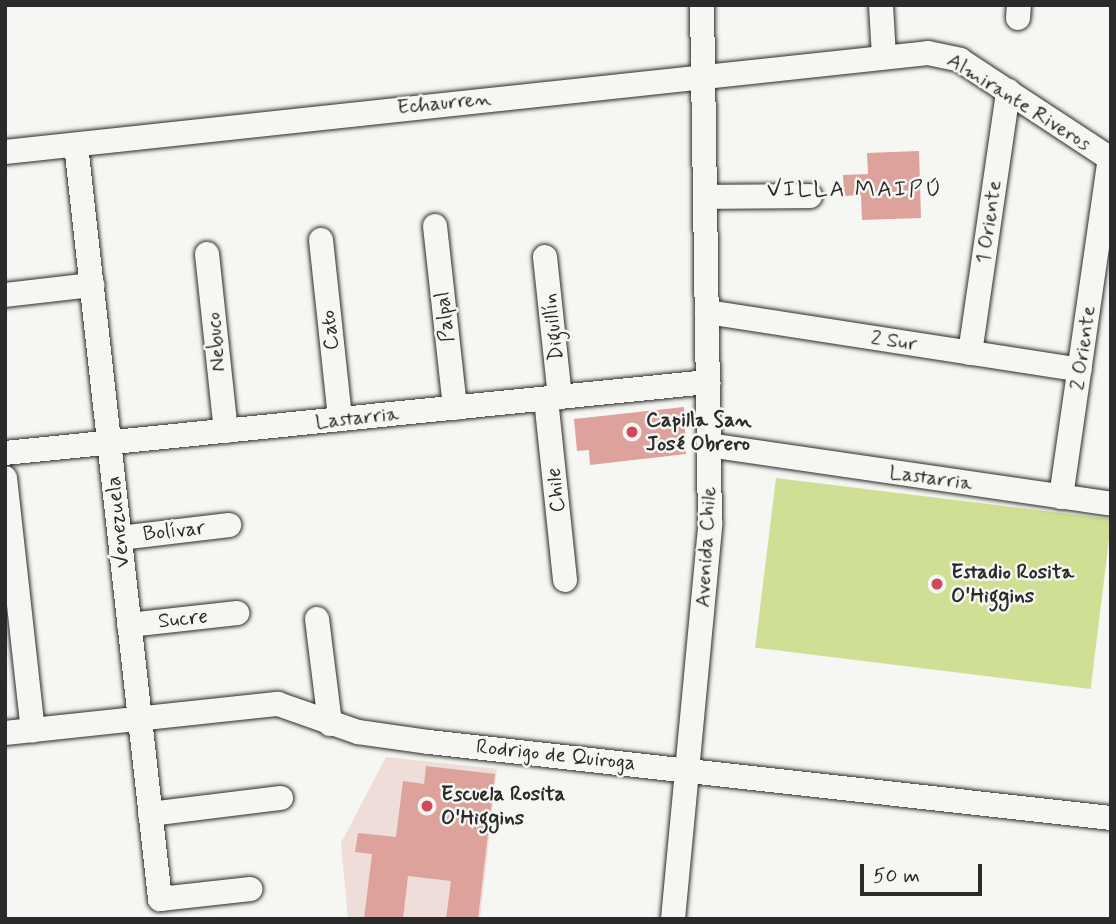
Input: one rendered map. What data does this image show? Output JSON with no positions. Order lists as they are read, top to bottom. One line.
{"streets":{"street":["Almirante Riveros","Echaurren","1 Oriente","Palpal","Diguillín","Cato","2 Sur","Nebuco","2 Oriente","Lastarria","Chile","Venezuela","Bolívar","Avenida Chile","Sucre","Rodrigo de Quiroga"]},"crossings":[["Almirante Riveros","Echaurren"],["Almirante Riveros","1 Oriente"],["Almirante Riveros","2 Oriente"],["Echaurren","Venezuela"],["Echaurren","Avenida Chile"],["1 Oriente","2 Sur"],["Palpal","Lastarria"],["Diguillín","Lastarria"],["Diguillín","Chile"],["Cato","Lastarria"],["2 Sur","2 Oriente"],["2 Sur","Avenida Chile"],["Nebuco","Lastarria"],["2 Oriente","Lastarria"],["Lastarria","Chile"],["Lastarria","Venezuela"],["Lastarria","Avenida Chile"],["Venezuela","Bolívar"],["Venezuela","Sucre"],["Venezuela","Rodrigo de Quiroga"],["Avenida Chile","Rodrigo de Quiroga"]],"districts":["VILLA MAIPÚ"],"places":["Capilla San José Obrero","Estadio Rosita O'Higgins","Escuela Rosita O'Higgins"],"scale_bar":"50 m"}
